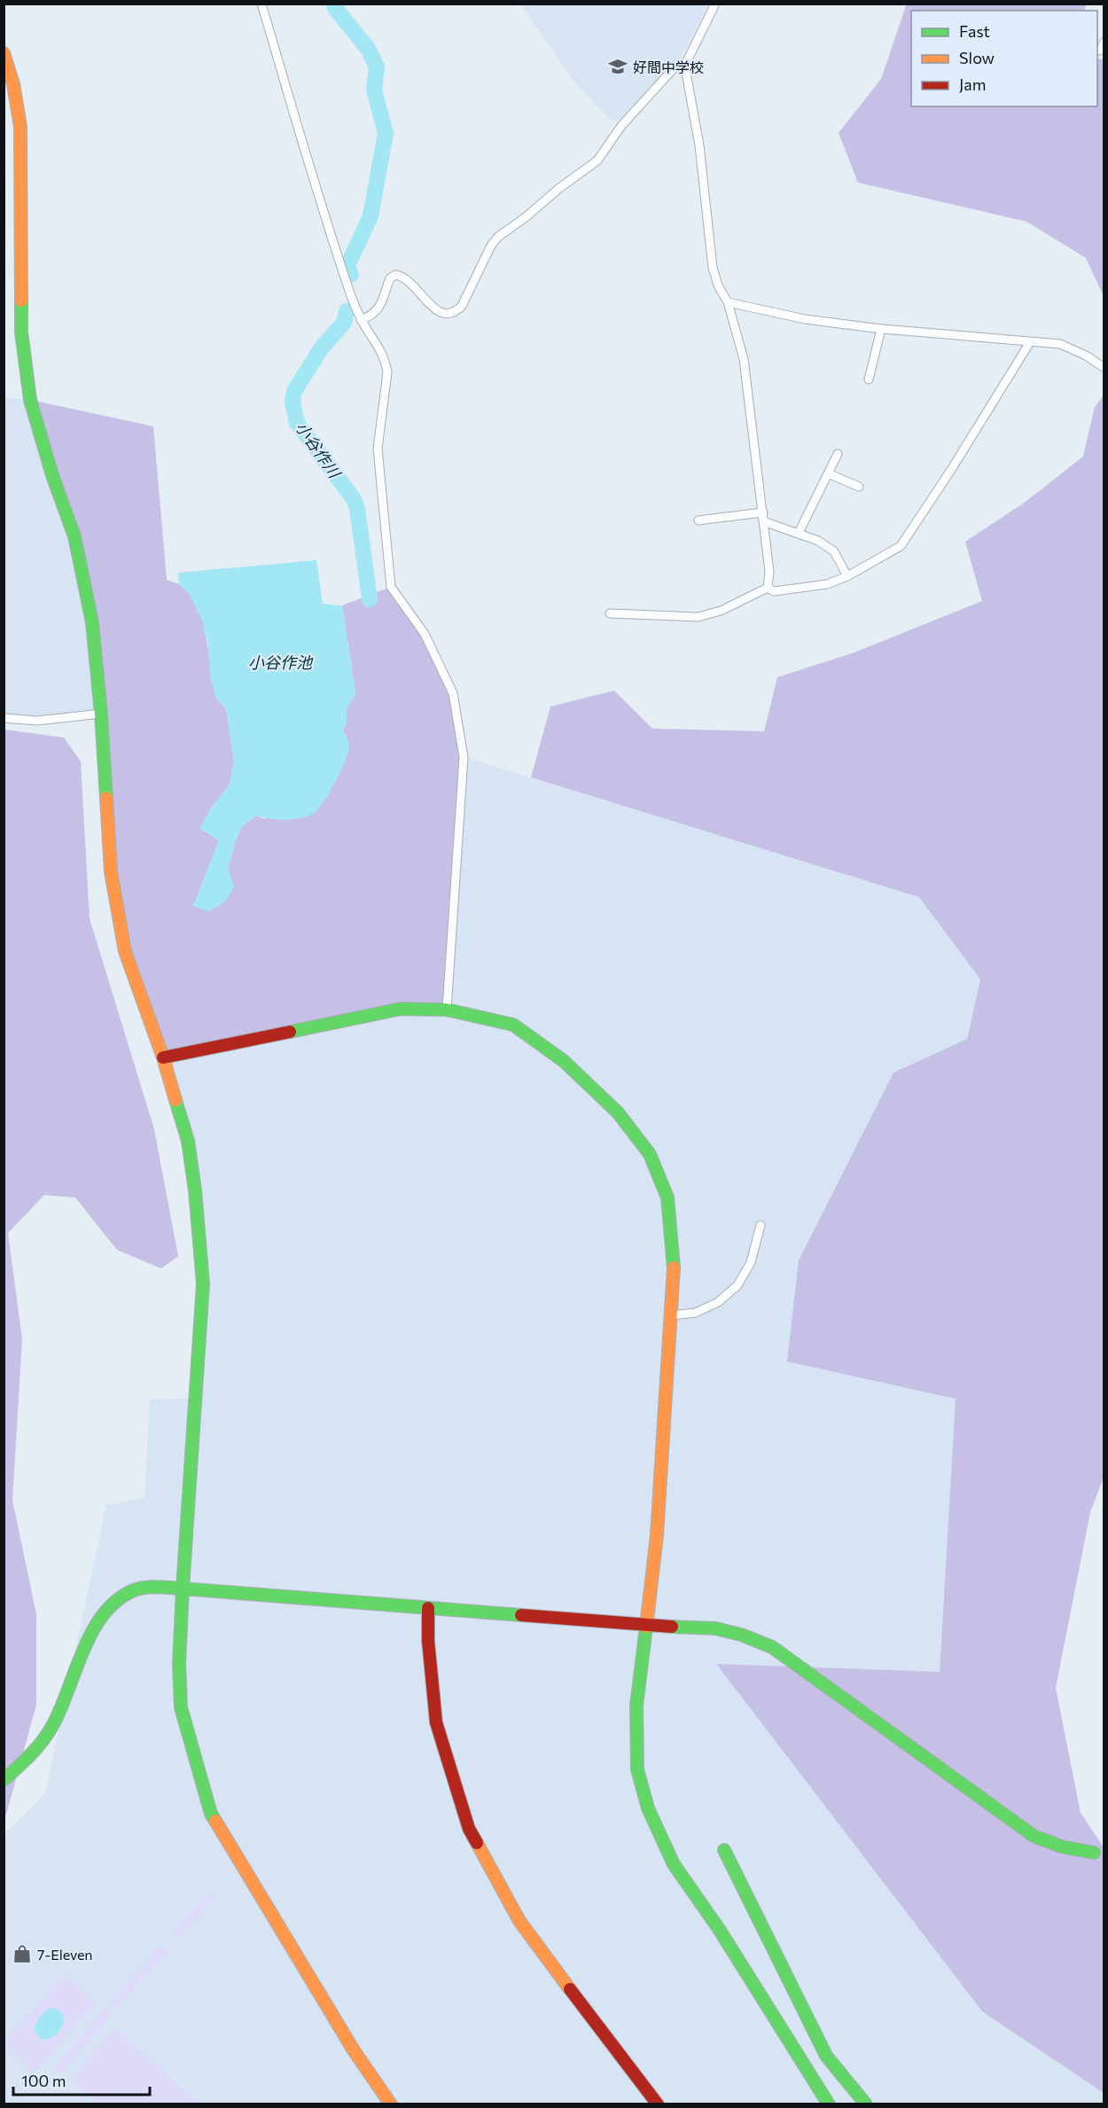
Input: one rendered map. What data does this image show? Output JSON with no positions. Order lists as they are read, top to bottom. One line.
{"water":["小谷作川","小谷作池"],"places":{"school or university":["好間中学校"],"shop":["7-Eleven"]},"legend":["Fast","Slow","Jam"],"scale_bar":"100 m"}
